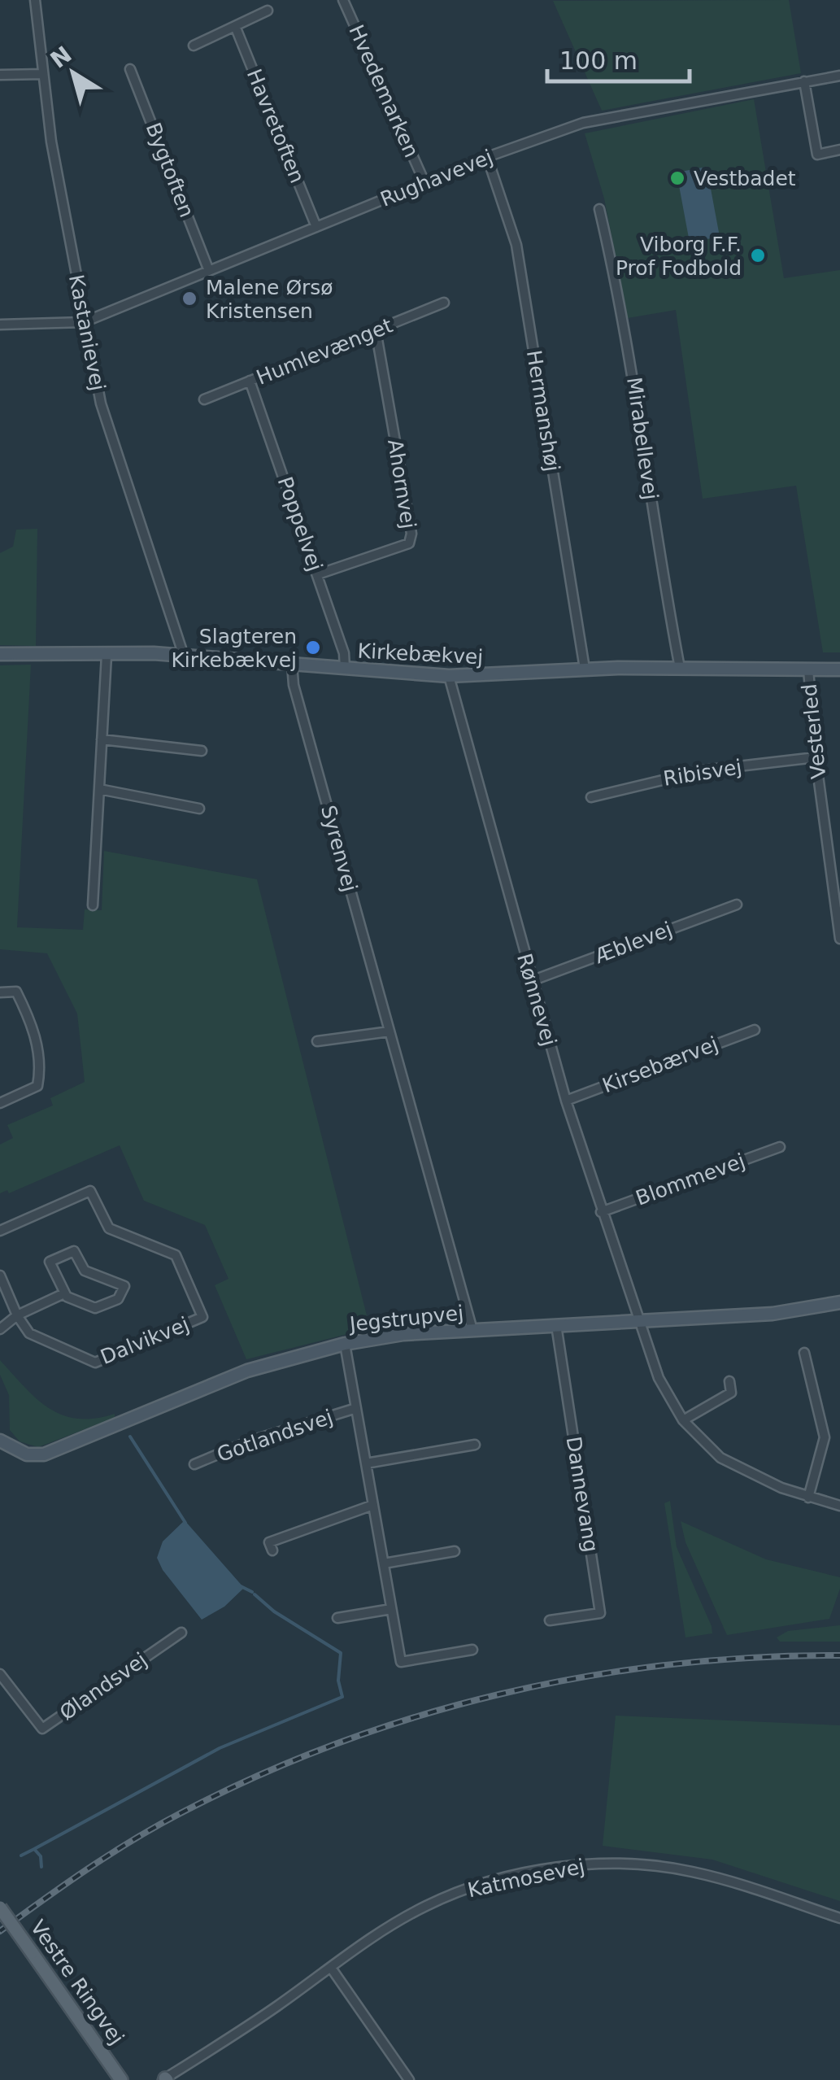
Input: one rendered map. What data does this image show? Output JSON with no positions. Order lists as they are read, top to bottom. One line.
{"streets":{"main road":["Vestre Ringvej"],"street":["Hvedemarken","Havretoften","Bygtoften","Rughavevej","Kastanievej","Humlevænget","Hermanshøj","Mirabellevej","Ahornvej","Poppelvej","Kirkebækvej","Vesterled","Ribisvej","Syrenvej","Æblevej","Rønnevej","Kirsebærvej","Blommevej","Jegstrupvej","Dalvikvej","Gotlandsvej","Dannevang","Ølandsvej","Katmosevej"]},"crossings":[["Hvedemarken","Rughavevej"],["Havretoften","Rughavevej"],["Bygtoften","Rughavevej"],["Rughavevej","Kastanievej"],["Rughavevej","Hermanshøj"],["Kastanievej","Kirkebækvej"],["Humlevænget","Ahornvej"],["Humlevænget","Poppelvej"],["Hermanshøj","Kirkebækvej"],["Mirabellevej","Kirkebækvej"],["Ahornvej","Poppelvej"],["Poppelvej","Kirkebækvej"],["Kirkebækvej","Vesterled"],["Kirkebækvej","Syrenvej"],["Kirkebækvej","Rønnevej"],["Vesterled","Ribisvej"],["Syrenvej","Jegstrupvej"],["Æblevej","Rønnevej"],["Rønnevej","Kirsebærvej"],["Rønnevej","Blommevej"],["Rønnevej","Jegstrupvej"],["Jegstrupvej","Gotlandsvej"],["Jegstrupvej","Dannevang"]],"places":["Vestbadet","Viborg F.F. Prof Fodbold","Malene Ørsø Kristensen","Slagteren Kirkebækvej"],"scale_bar":"100 m","north":"top left"}
